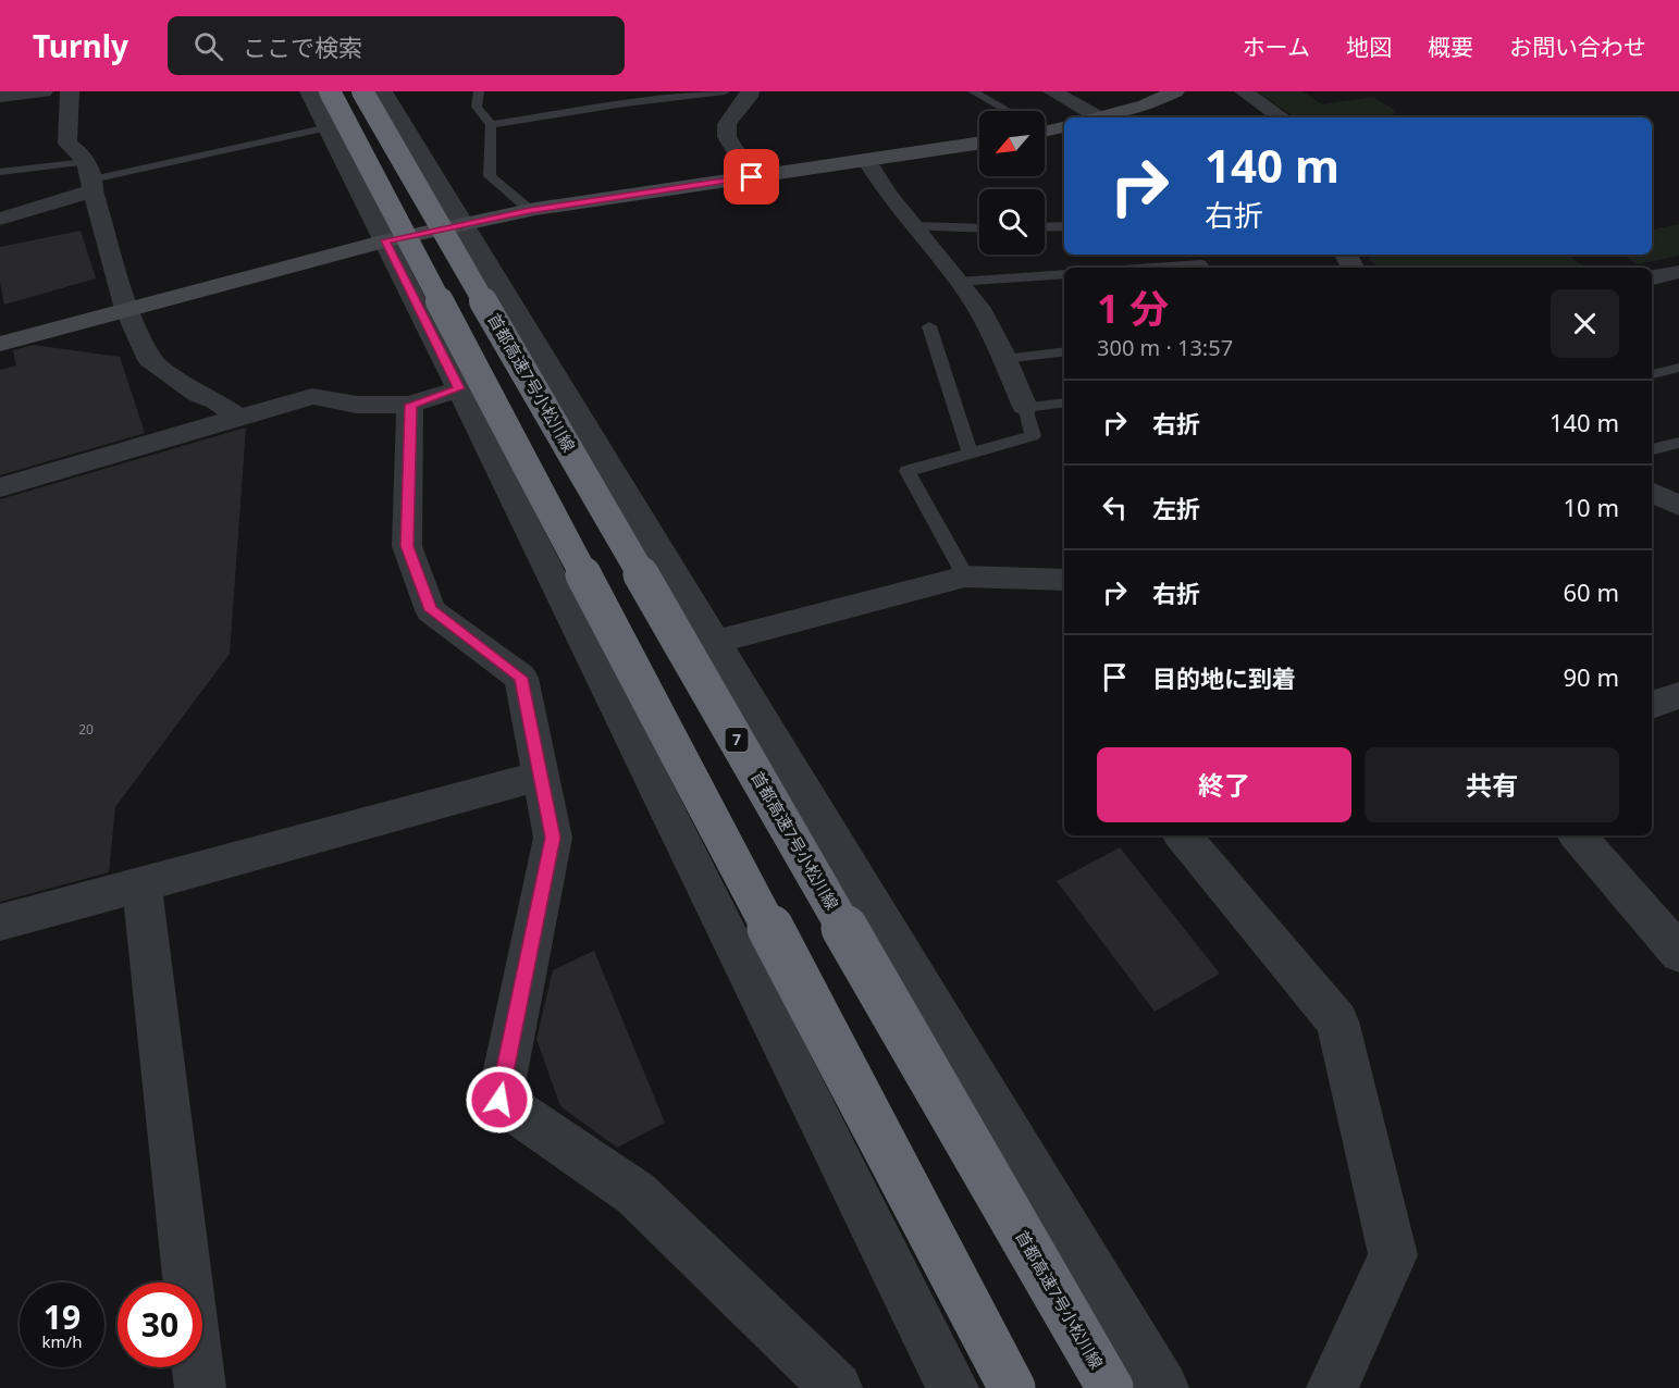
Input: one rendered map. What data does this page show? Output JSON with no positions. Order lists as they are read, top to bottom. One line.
{"streets":{"highway":["首都高速7号小松川線","7"]},"house_numbers":["20"],"north":"bottom left","page":{"header":"Turnly","search":"ここで検索","nav":["ホーム","地図","概要","お問い合わせ"],"turn":["140 m","右折"],"heading":["1 分","300 m · 13:57"],"list":[{"name":"右折","value":"140 m"},{"name":"左折","value":"10 m"},{"name":"右折","value":"60 m"},{"name":"目的地に到着","value":"90 m"}],"buttons":["終了","共有"],"speed":"19 km/h","limit":"30"}}
